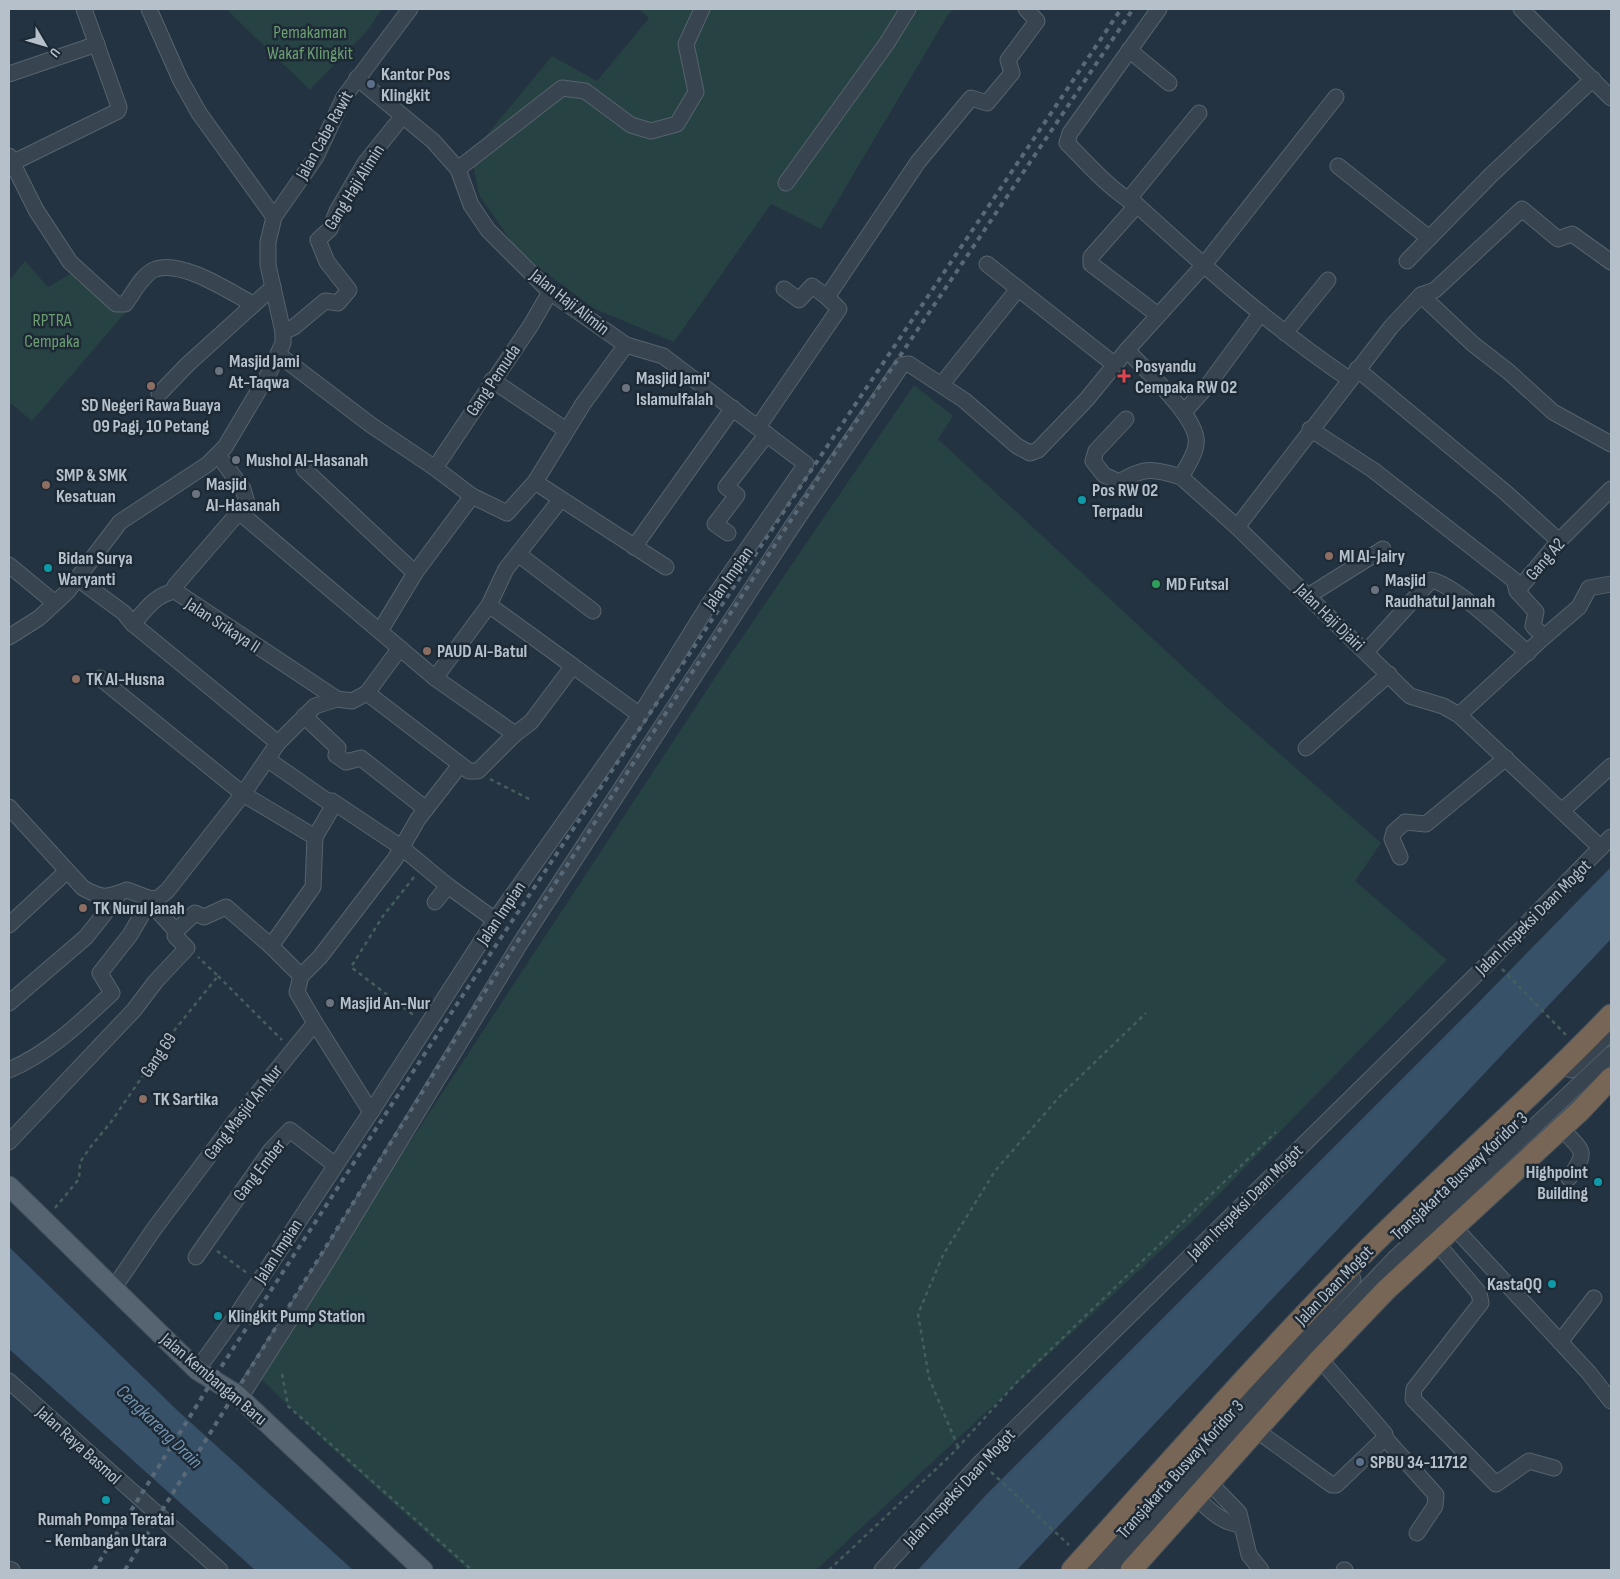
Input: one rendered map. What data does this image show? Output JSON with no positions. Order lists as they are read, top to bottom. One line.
{"streets":{"highway":["Jalan Daan Mogot"],"main road":["Jalan Kembangan Baru"],"street":["Jalan Cabe Rawit","Gang Haji Alimin","Jalan Haji Alimin","Gang Pemuda","Gang A2","Jalan Impian","Jalan Haji Djairi","Jalan Srikaya II","Jalan Inspeksi Daan Mogot","Gang Masjid An Nur","Gang Ember","Transjakarta Busway Koridor 3","Jalan Raya Basmol"],"path":["Gang 69"]},"crossings":[["Jalan Cabe Rawit","Gang Haji Alimin"],["Jalan Cabe Rawit","Jalan Haji Alimin"],["Gang Haji Alimin","Jalan Haji Alimin"],["Jalan Haji Alimin","Gang Pemuda"],["Jalan Haji Alimin","Jalan Impian"],["Jalan Impian","Gang Ember"],["Jalan Impian","Jalan Kembangan Baru"],["Jalan Haji Djairi","Jalan Inspeksi Daan Mogot"],["Gang 69","Jalan Kembangan Baru"],["Gang Masjid An Nur","Jalan Kembangan Baru"]],"water":["Cengkareng Drain"],"parks":["Pemakaman Wakaf Klingkit","RPTRA Cempaka"],"places":{"other":["Kantor Pos Klingkit","Masjid Jami At-Taqwa","SD Negeri Rawa Buaya 09 Pagi, 10 Petang","Masjid Jami' Islamulfalah","Mushol Al-Hasanah","SMP & SMK Kesatuan","Masjid Al-Hasanah","Pos RW 02 Terpadu","MI Al-Jairy","Bidan Surya Waryanti","MD Futsal","Masjid Raudhatul Jannah","PAUD Al-Batul","TK Al-Husna","TK Nurul Janah","Masjid An-Nur","TK Sartika","Highpoint Building","KastaQQ","Klingkit Pump Station","SPBU 34-11712","Rumah Pompa Teratai - Kembangan Utara"],"health":["Posyandu Cempaka RW 02"]},"north":"bottom right"}
